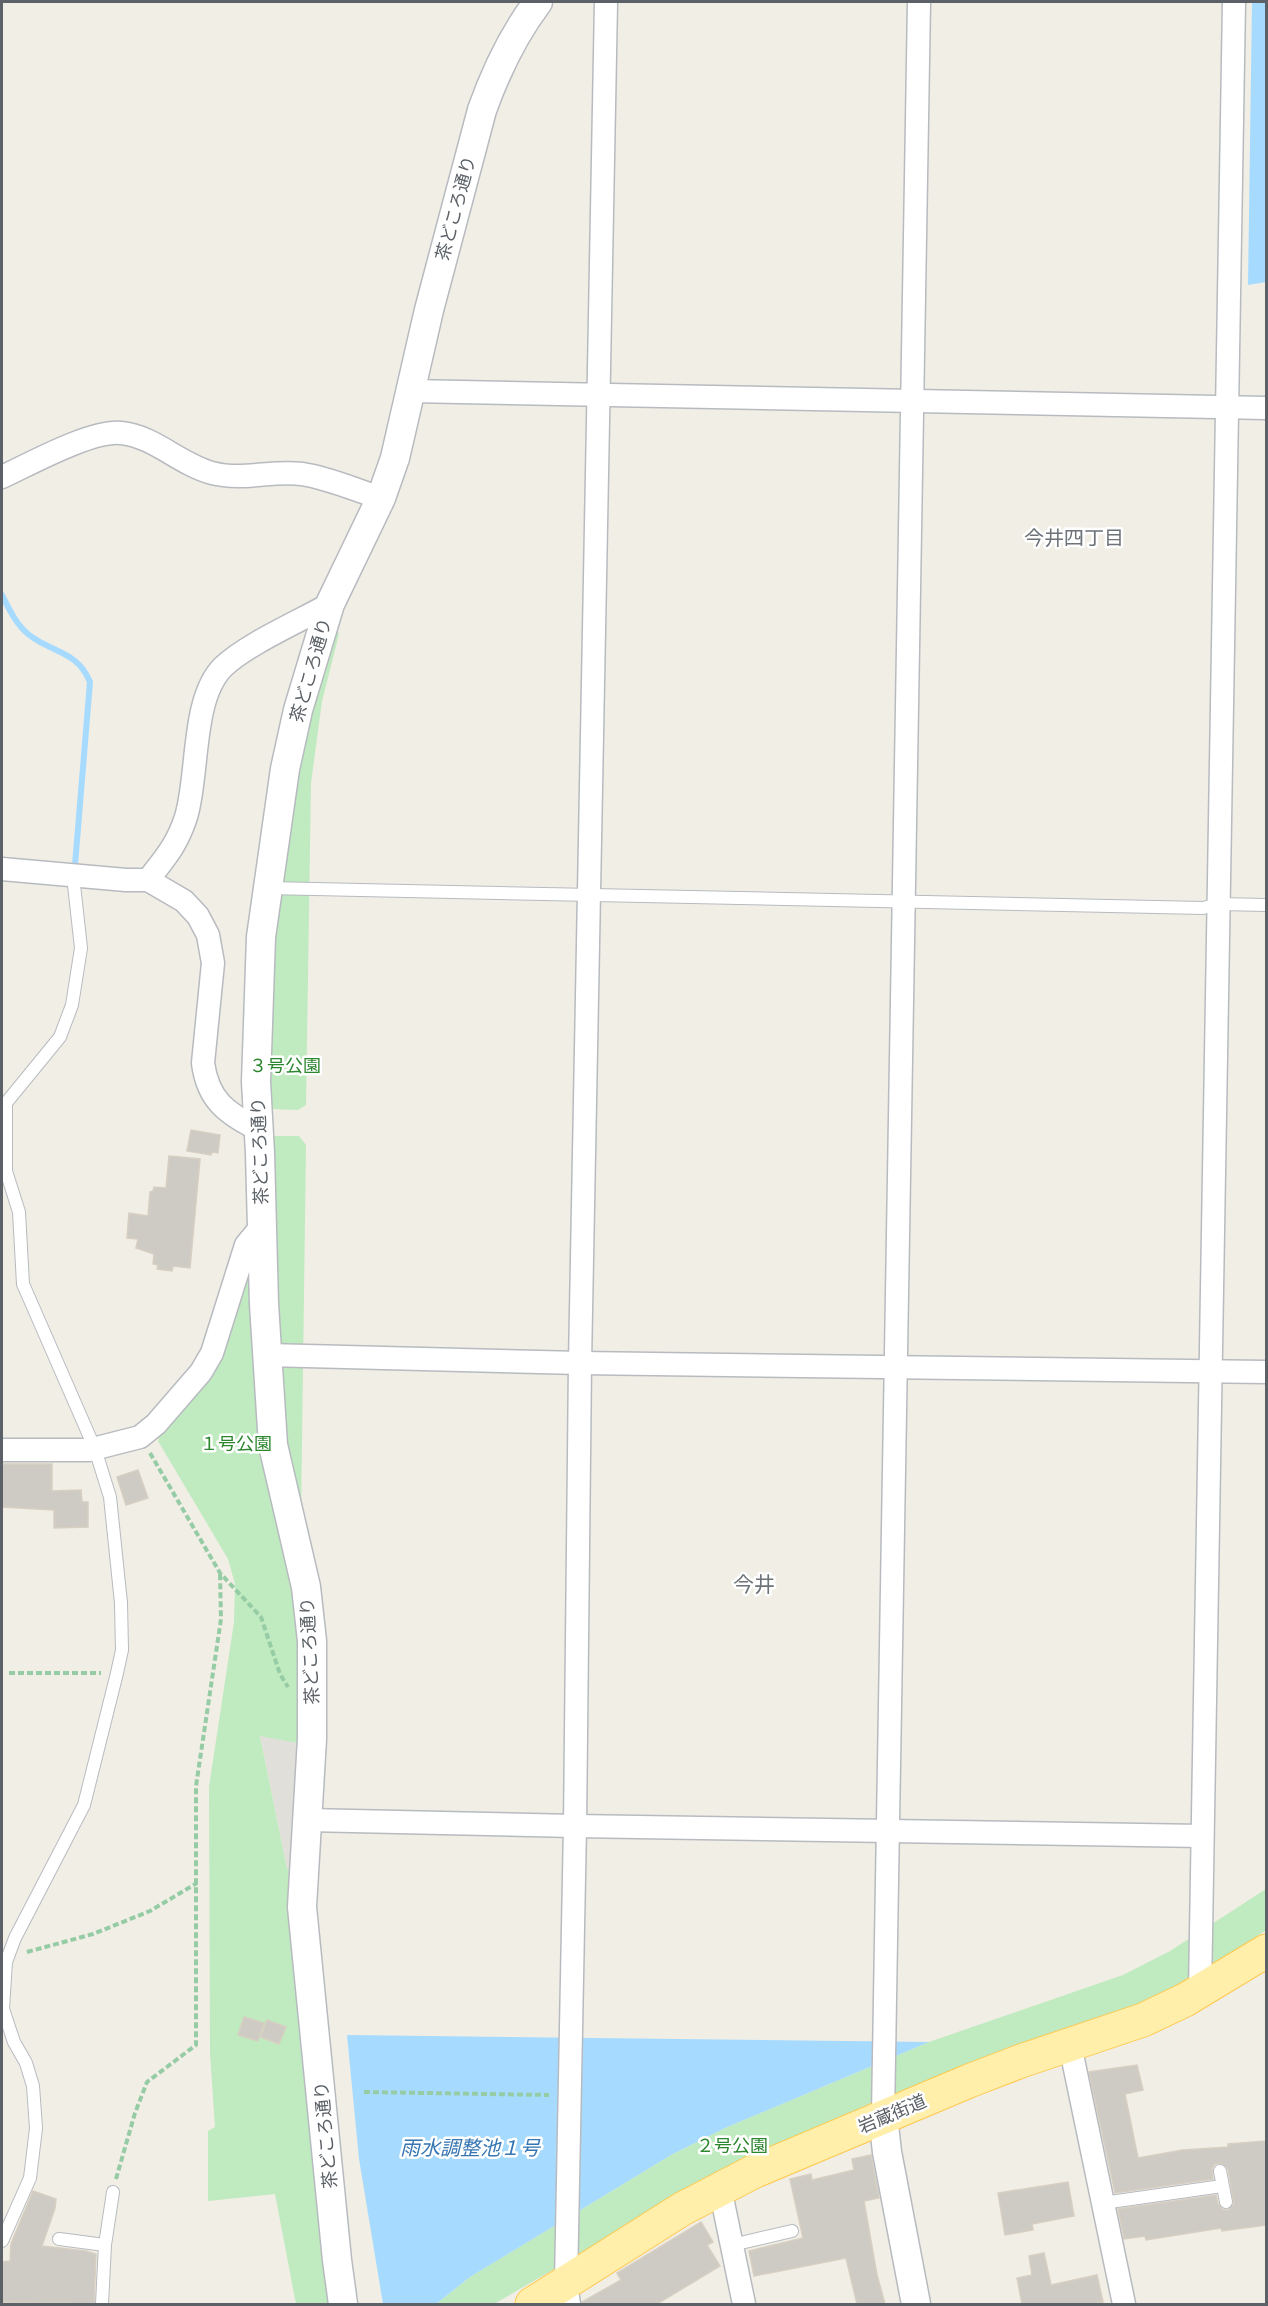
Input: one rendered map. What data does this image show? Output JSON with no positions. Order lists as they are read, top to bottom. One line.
{"streets":{"main road":["岩蔵街道"],"street":["茶どころ通り"]},"districts":["今井四丁目","今井"],"water":["雨水調整池１号"],"parks":["３号公園","１号公園","２号公園"]}
